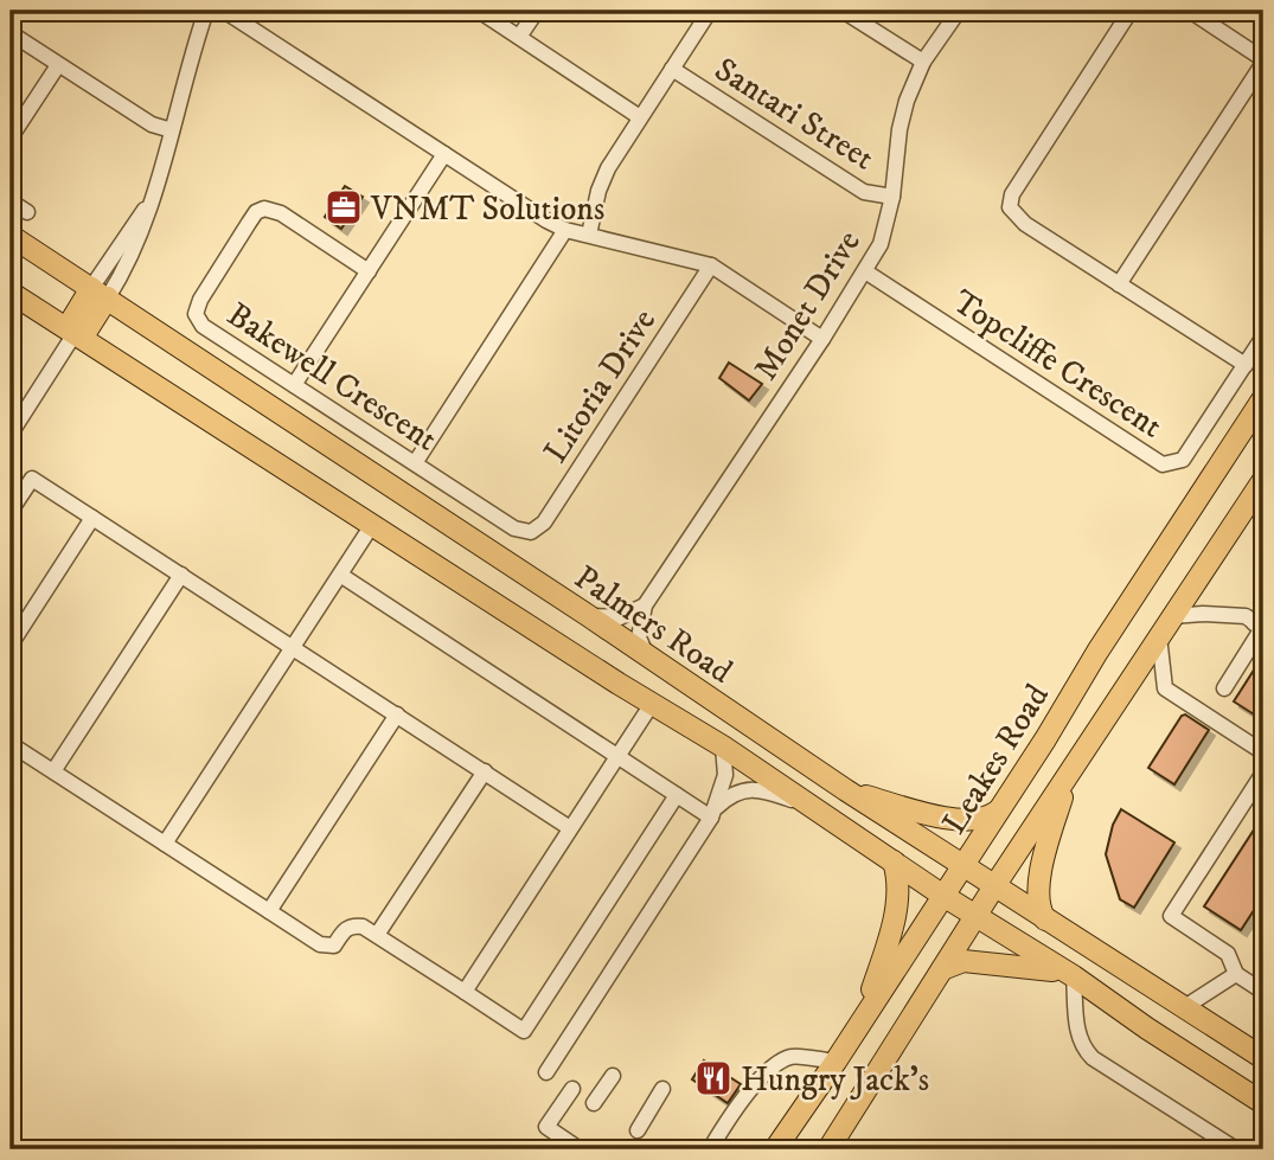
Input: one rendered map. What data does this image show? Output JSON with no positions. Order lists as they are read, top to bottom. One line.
{"streets":{"highway":["Palmers Road","Leakes Road"],"street":["Santari Street","Monet Drive","Topcliffe Crescent","Bakewell Crescent","Litoria Drive"]},"crossings":[["Santari Street","Monet Drive"],["Monet Drive","Topcliffe Crescent"],["Monet Drive","Palmers Road"],["Bakewell Crescent","Litoria Drive"],["Palmers Road","Leakes Road"]],"places":{"office":["VNMT Solutions"],"restaurant":["Hungry Jack's"]}}
